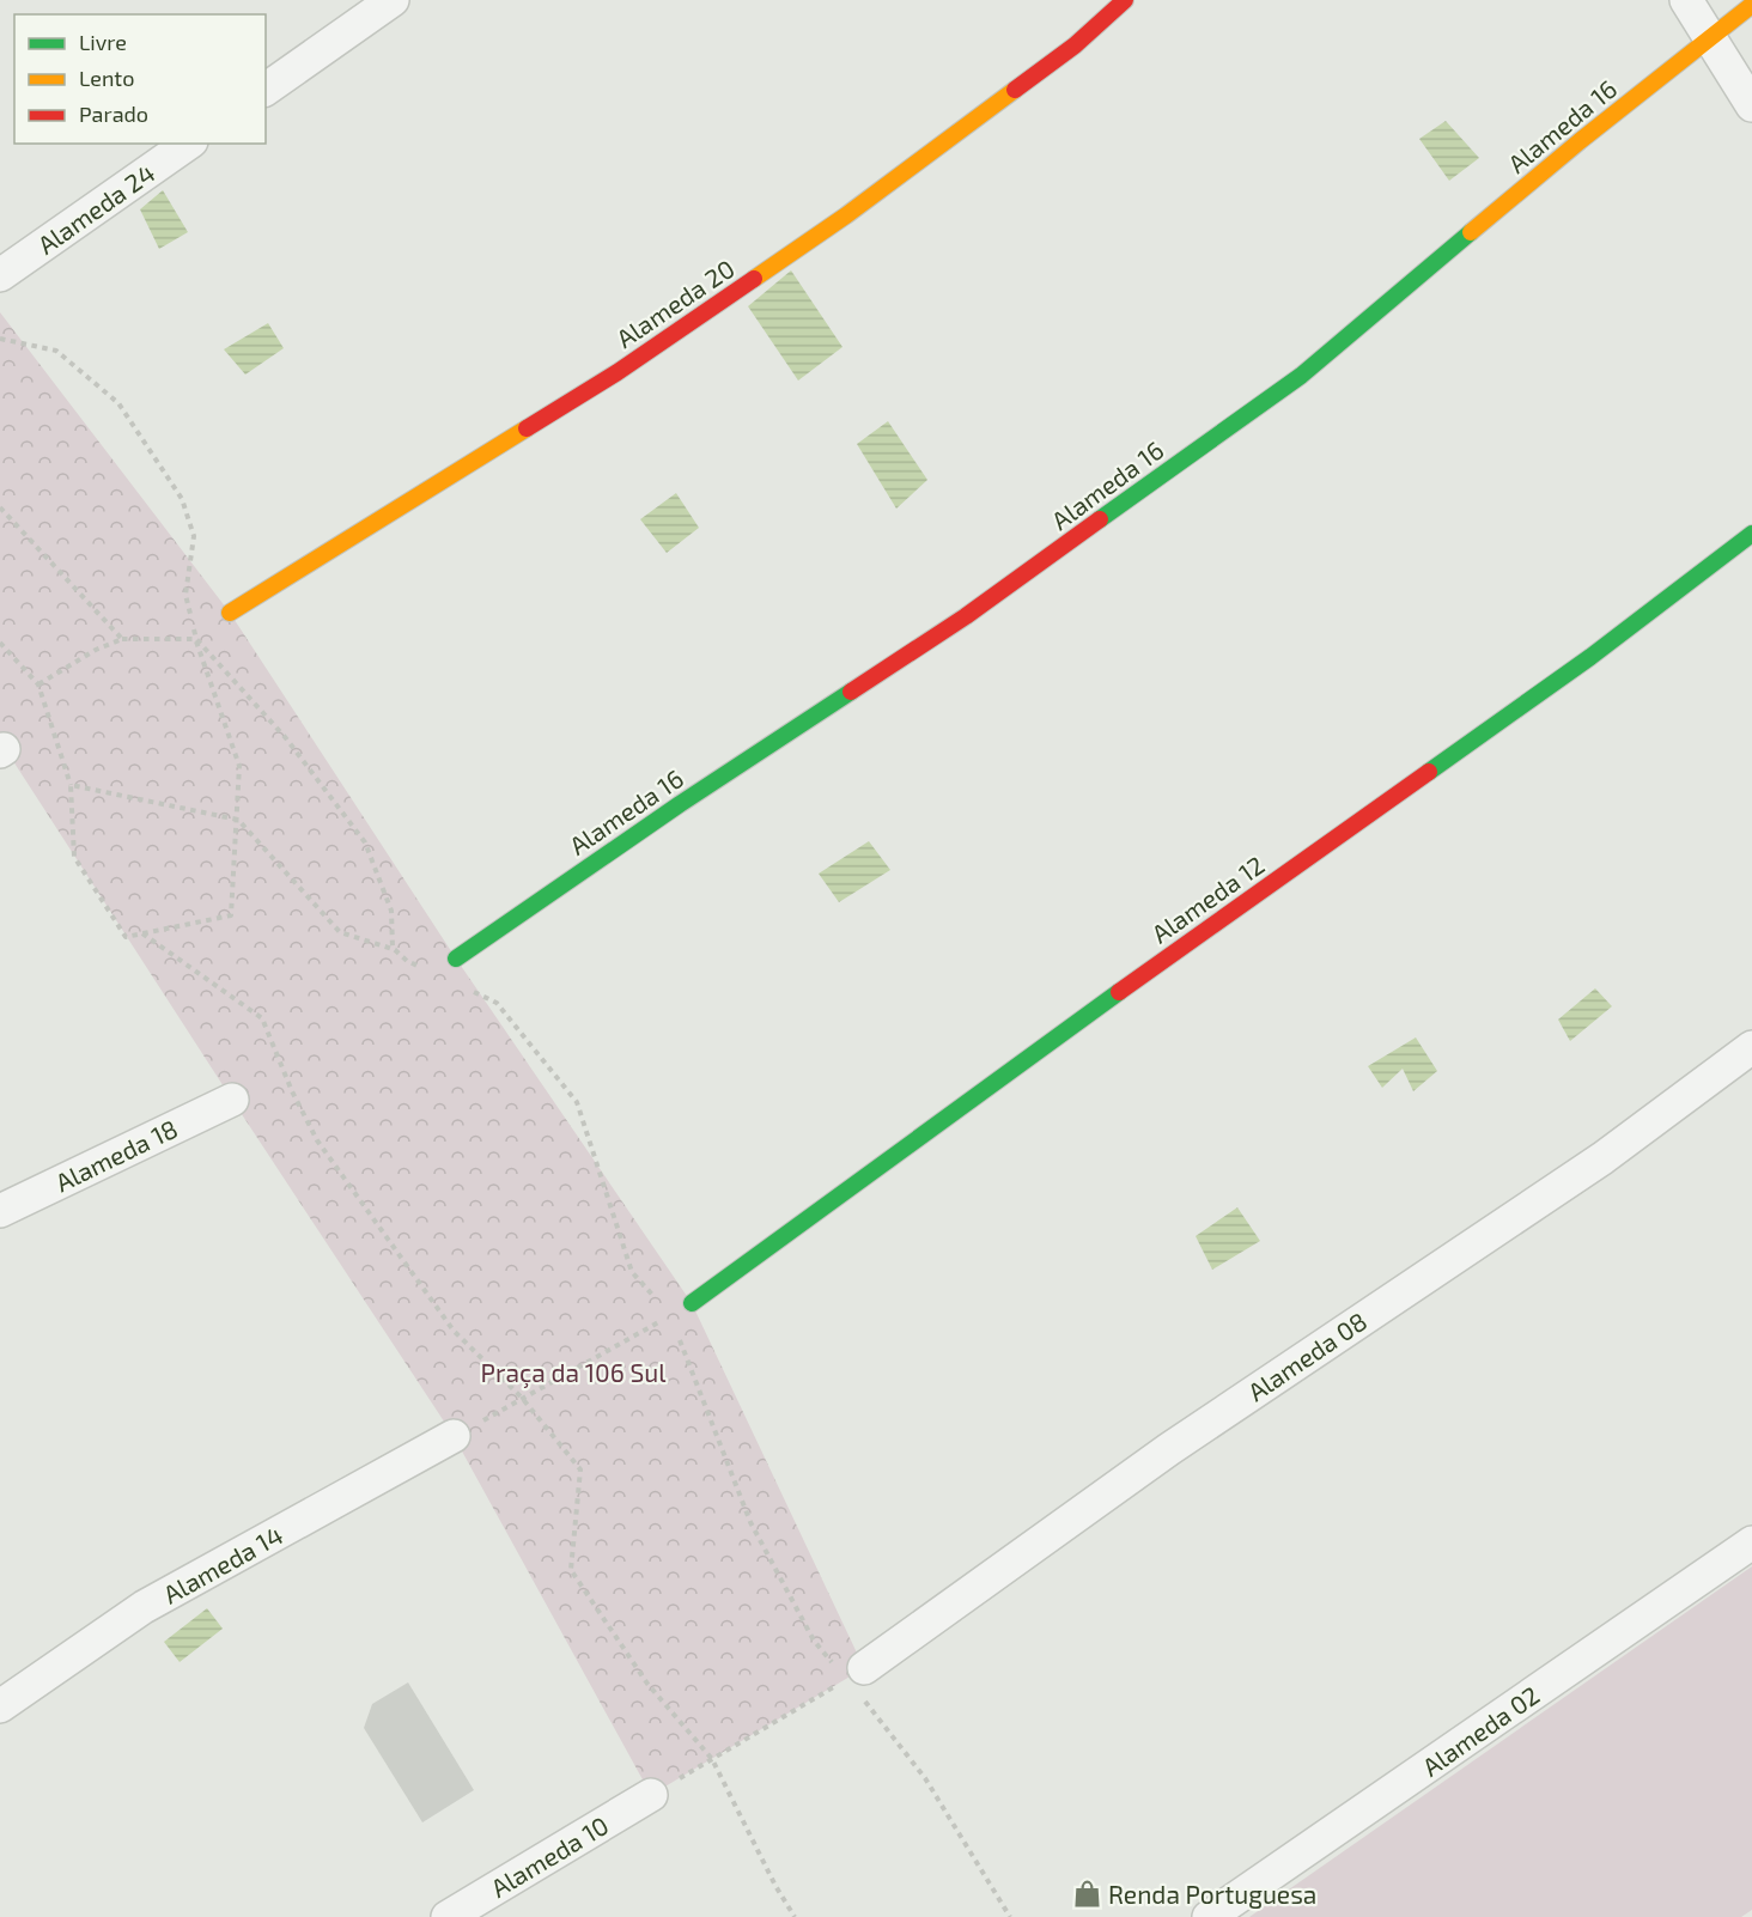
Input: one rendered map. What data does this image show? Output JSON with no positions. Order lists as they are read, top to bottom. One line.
{"streets":{"street":["Alameda 16","Alameda 24","Alameda 20","Alameda 12","Alameda 18","Alameda 08","Alameda 14","Alameda 02","Alameda 10"]},"parks":["Praça da 106 Sul"],"places":{"shop":["Renda Portuguesa"]},"legend":["Livre","Lento","Parado"]}
